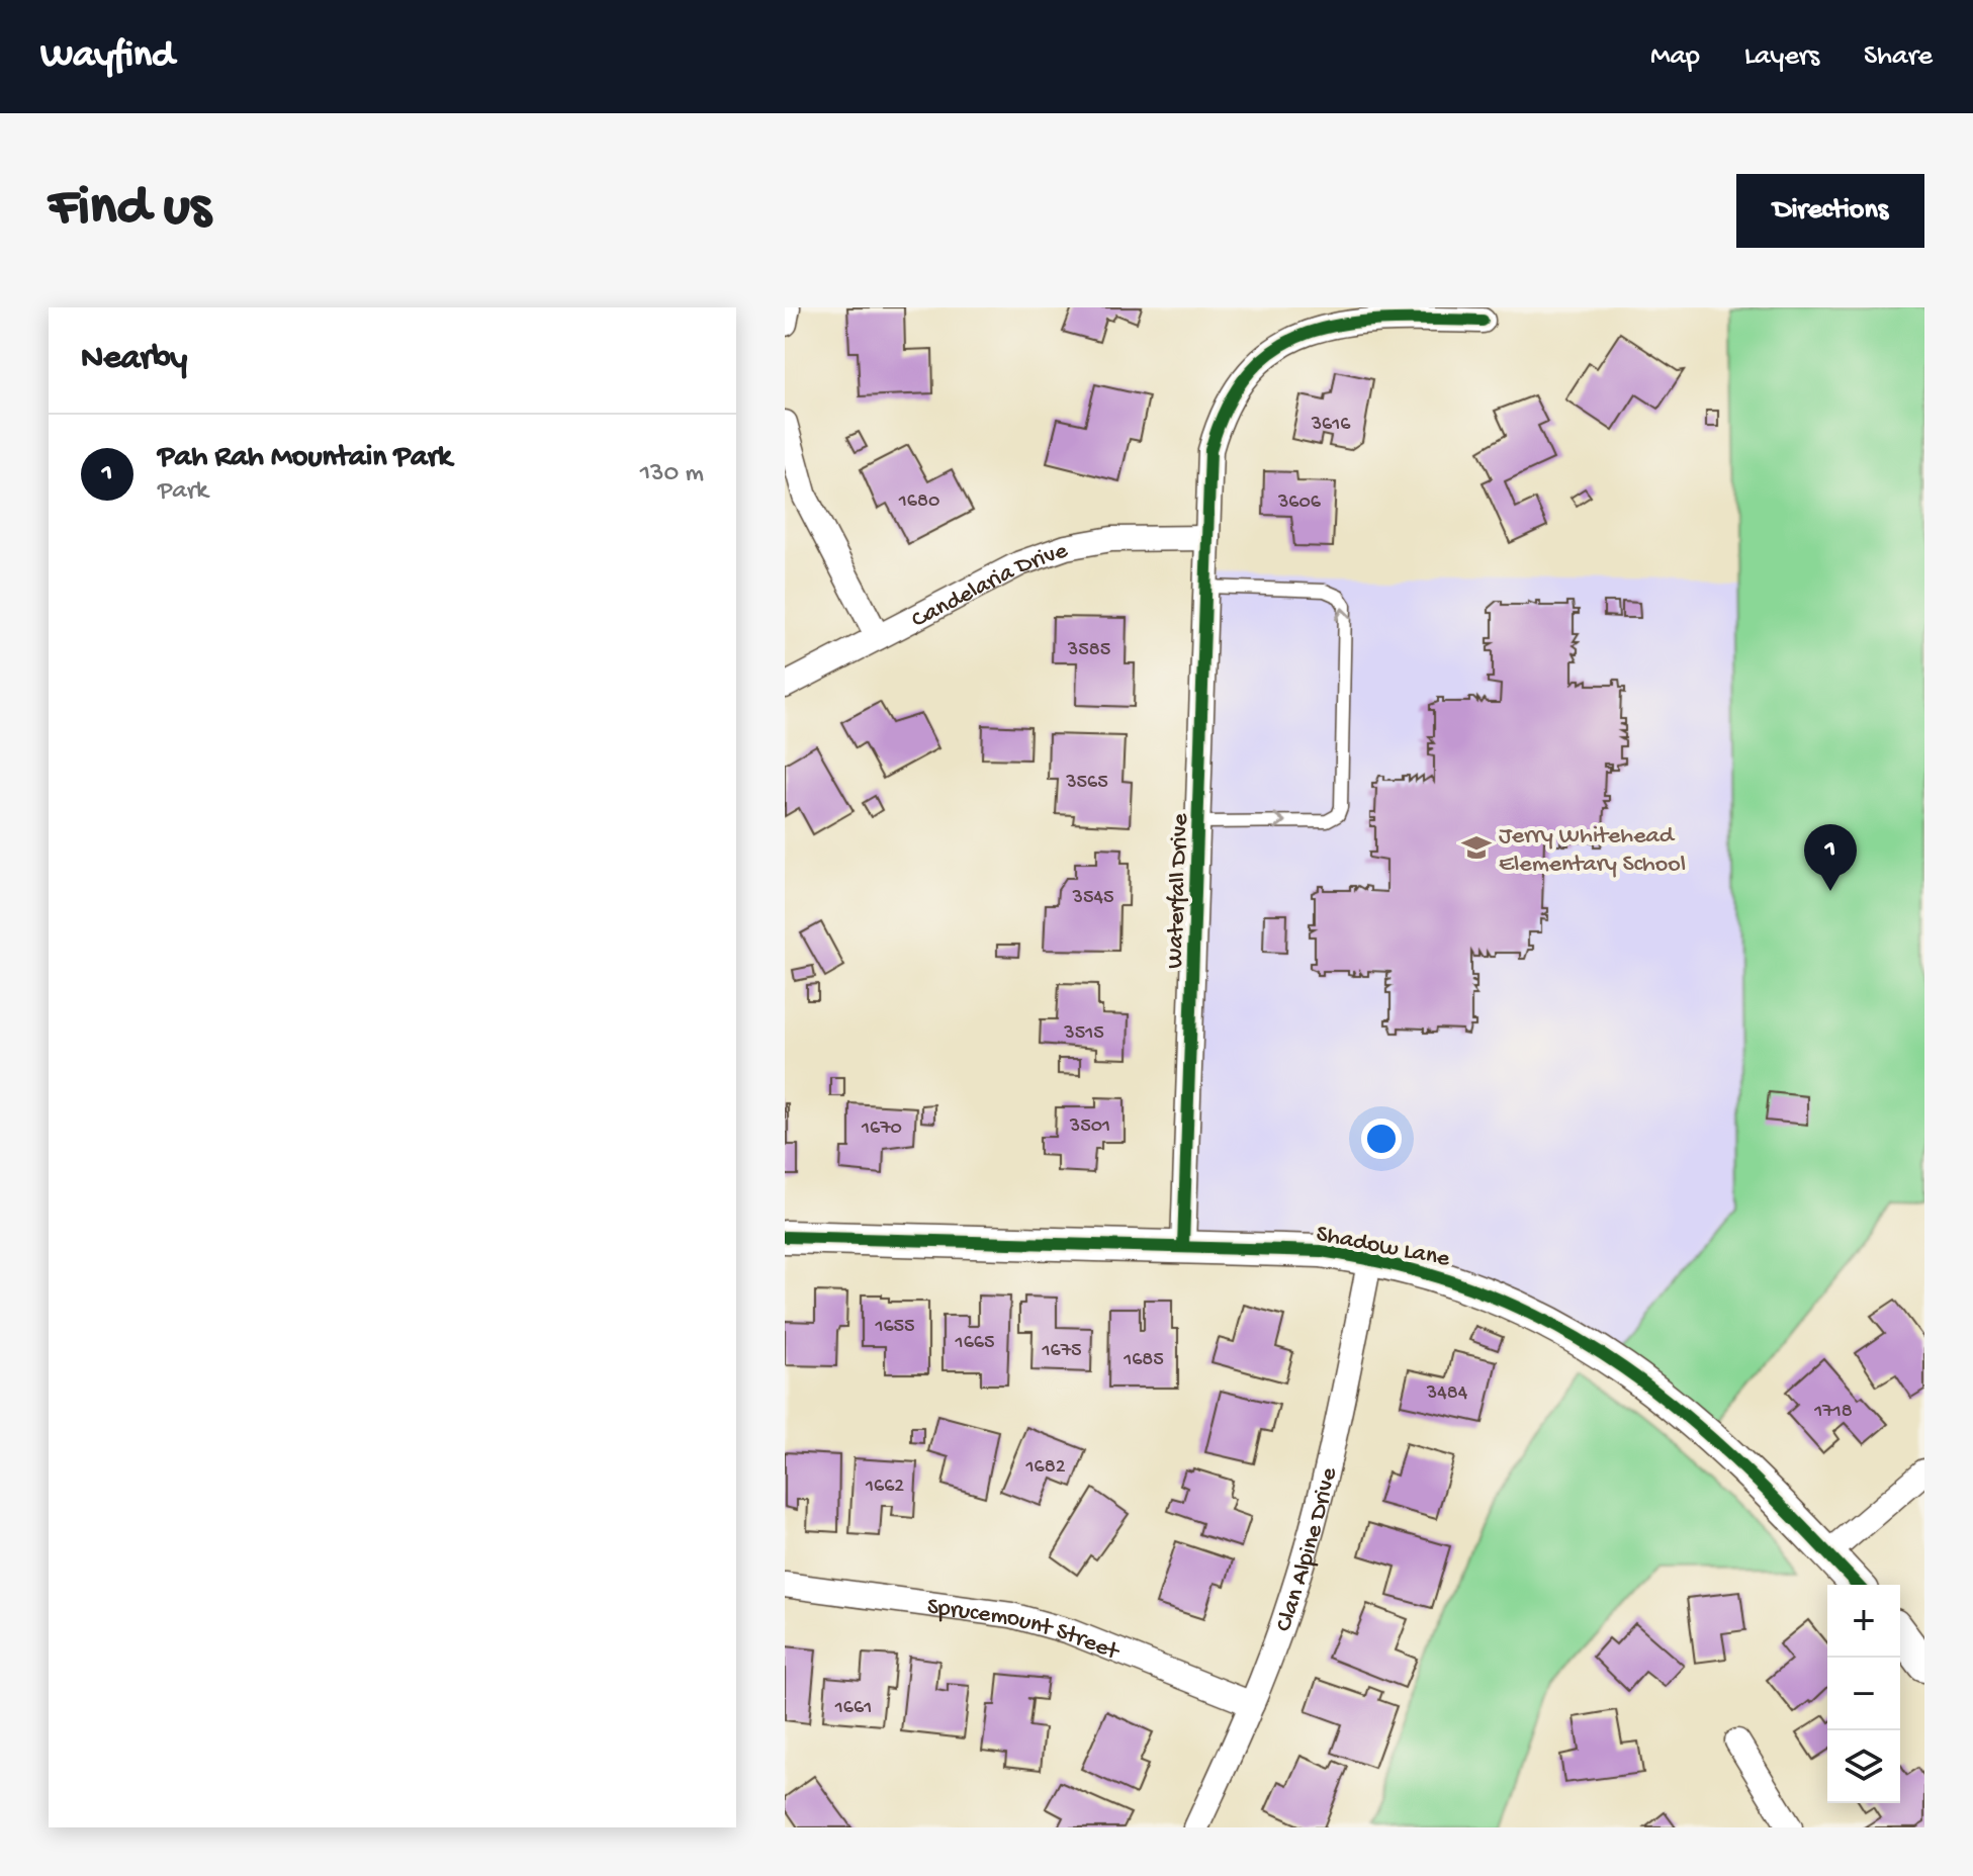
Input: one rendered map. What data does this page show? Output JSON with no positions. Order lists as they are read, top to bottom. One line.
{"streets":{"street":["Candelaria Drive","Waterfall Drive","Shadow Lane","Clan Alpine Drive","Sprucemount Street"]},"crossings":[["Candelaria Drive","Waterfall Drive"],["Waterfall Drive","Shadow Lane"],["Shadow Lane","Clan Alpine Drive"],["Clan Alpine Drive","Sprucemount Street"]],"places":{"school or university":["Jerry Whitehead Elementary School"]},"house_numbers":["3616","1680","3606","3585","3565","3545","3515","3501","1670","1655","1665","1675","1685","3484","1718","1682","1662","1661"],"page":{"header":"Wayfind","nav":["Map","Layers","Share"],"buttons":"Directions","title":"Find us","heading":"Nearby","list":[{"mark":"1","name":"Pah Rah Mountain Park","note":"Park","value":"130 m"}],"pins":"1","map_buttons":["+","−"]}}
